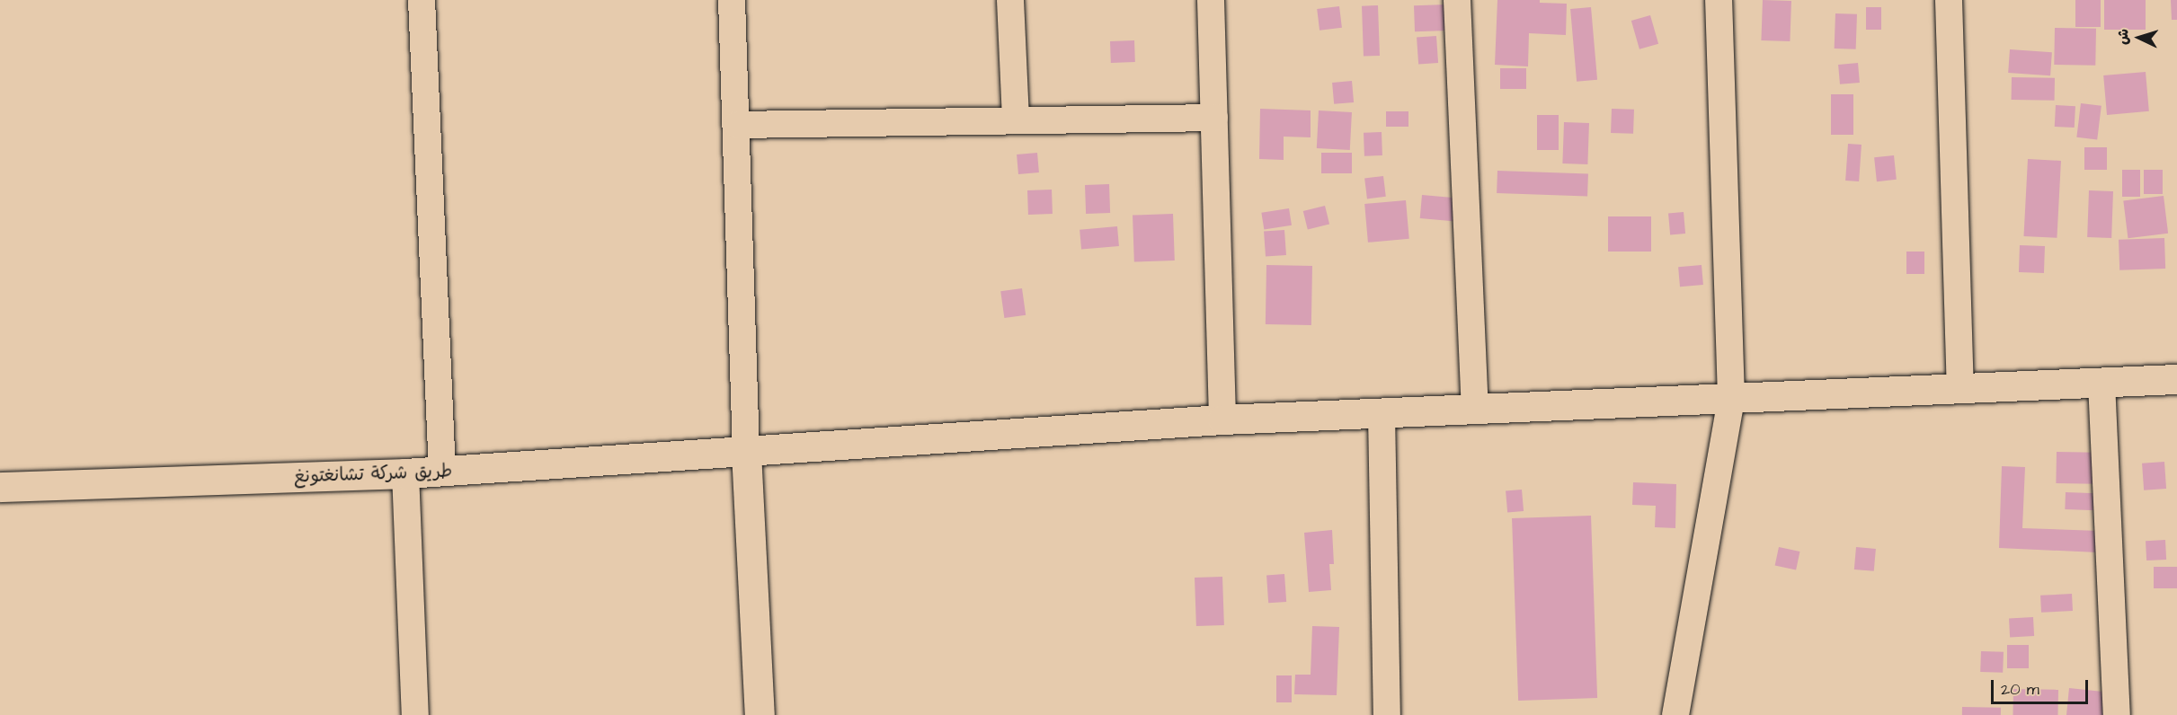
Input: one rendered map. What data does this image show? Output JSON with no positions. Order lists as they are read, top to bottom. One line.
{"streets":{"main road":["طريق شركة تشانغتونغ"]},"scale_bar":"20 m","north":"left"}
